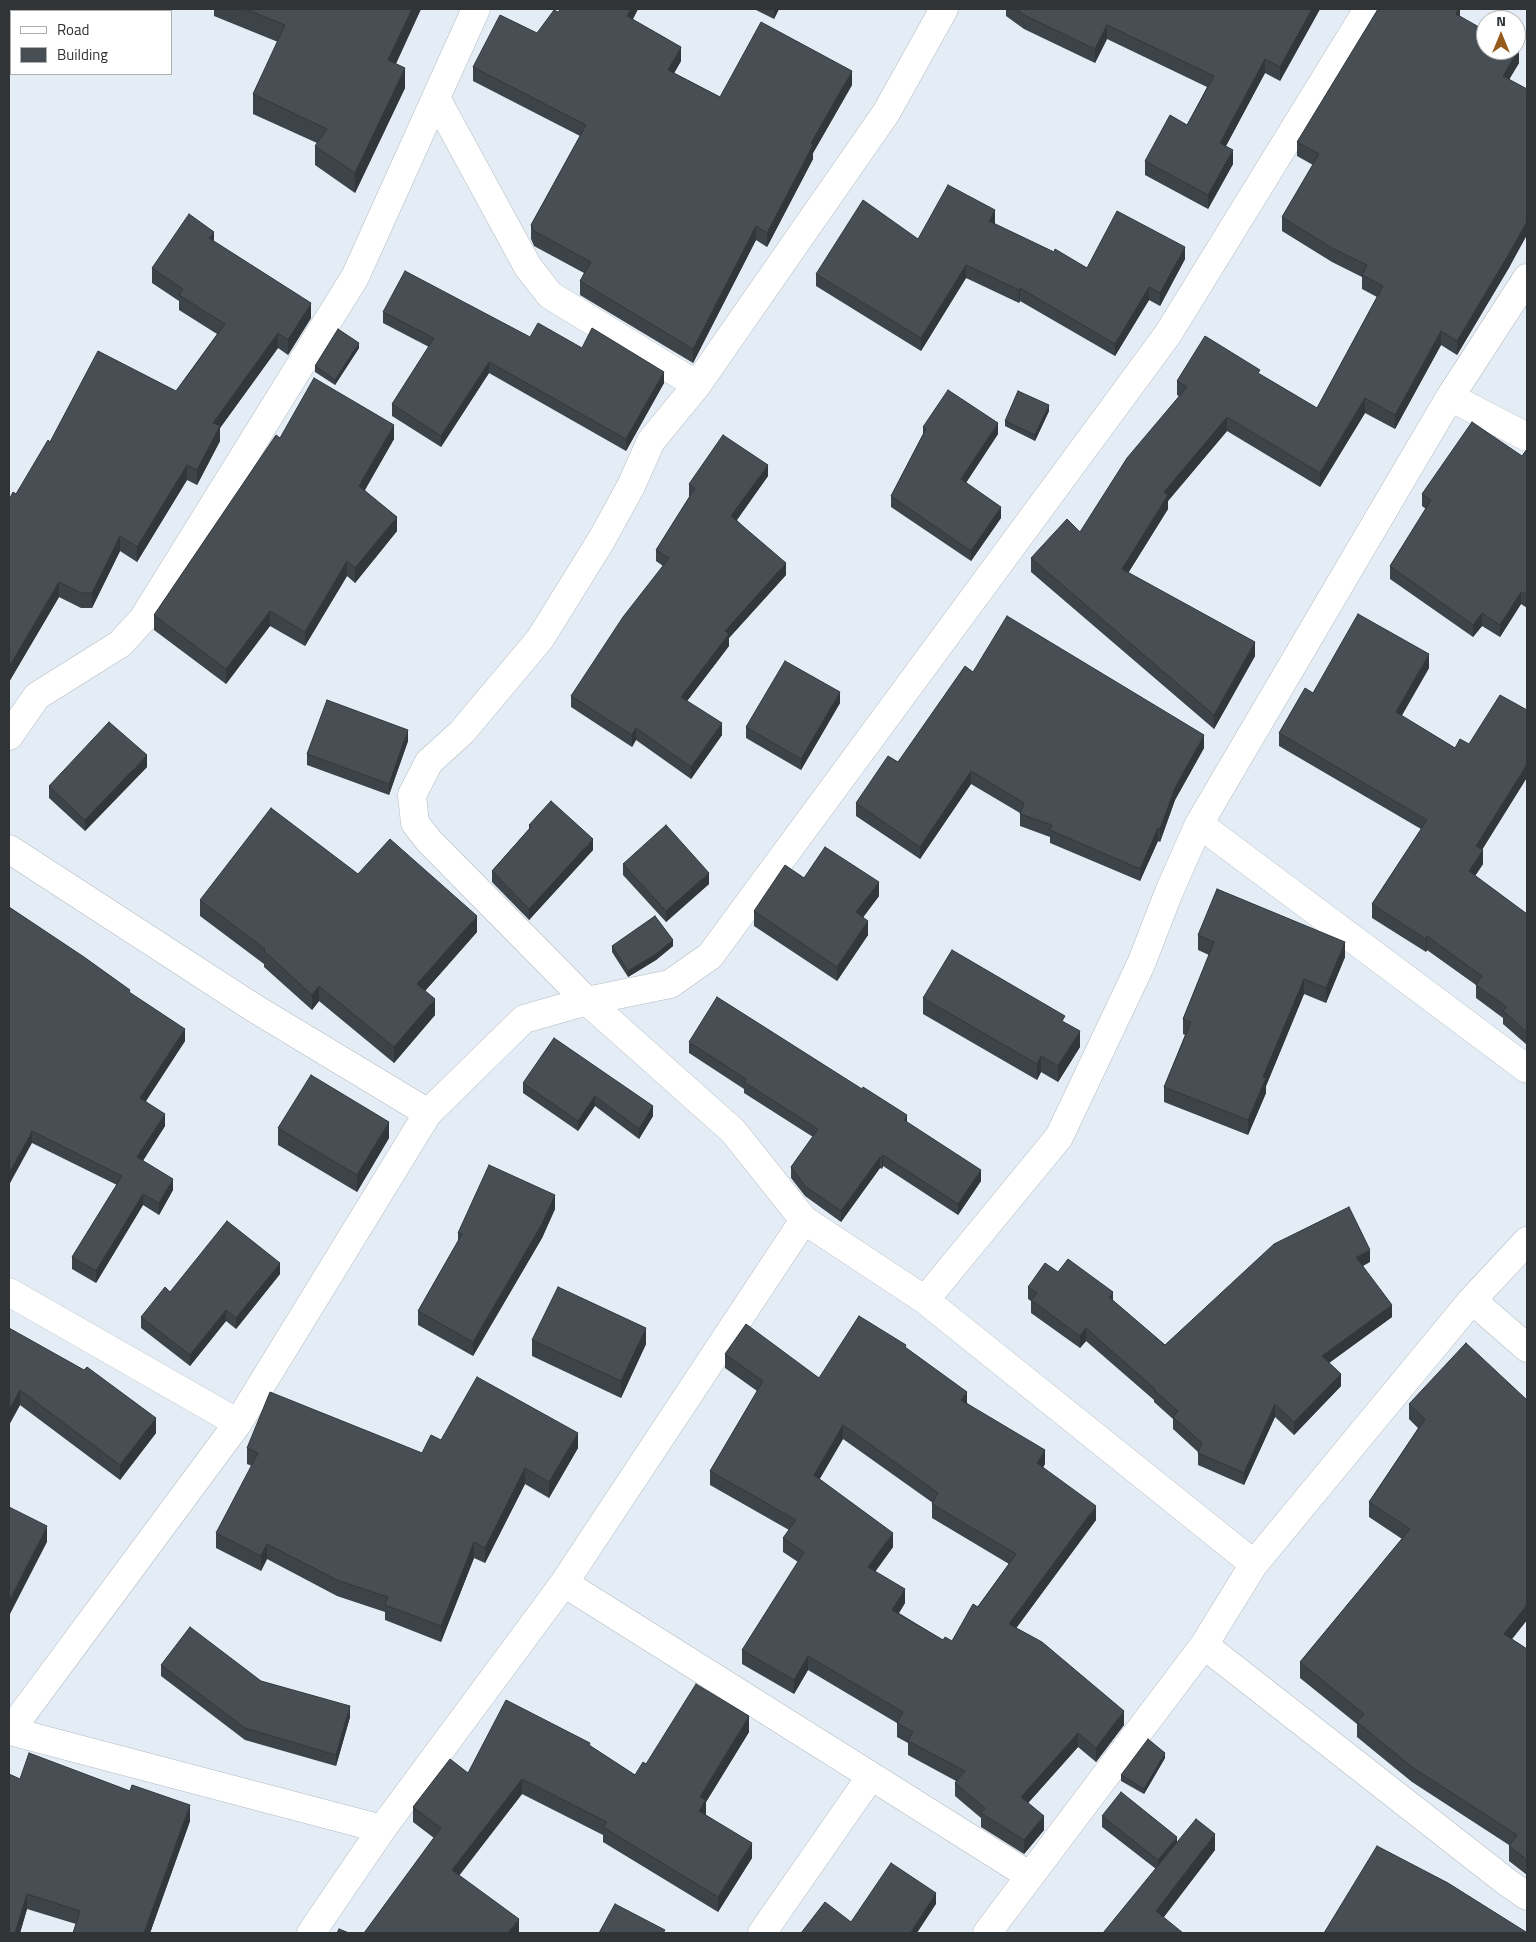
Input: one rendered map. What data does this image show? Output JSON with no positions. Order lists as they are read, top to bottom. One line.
{"legend":["Road","Building"],"north":"top"}
